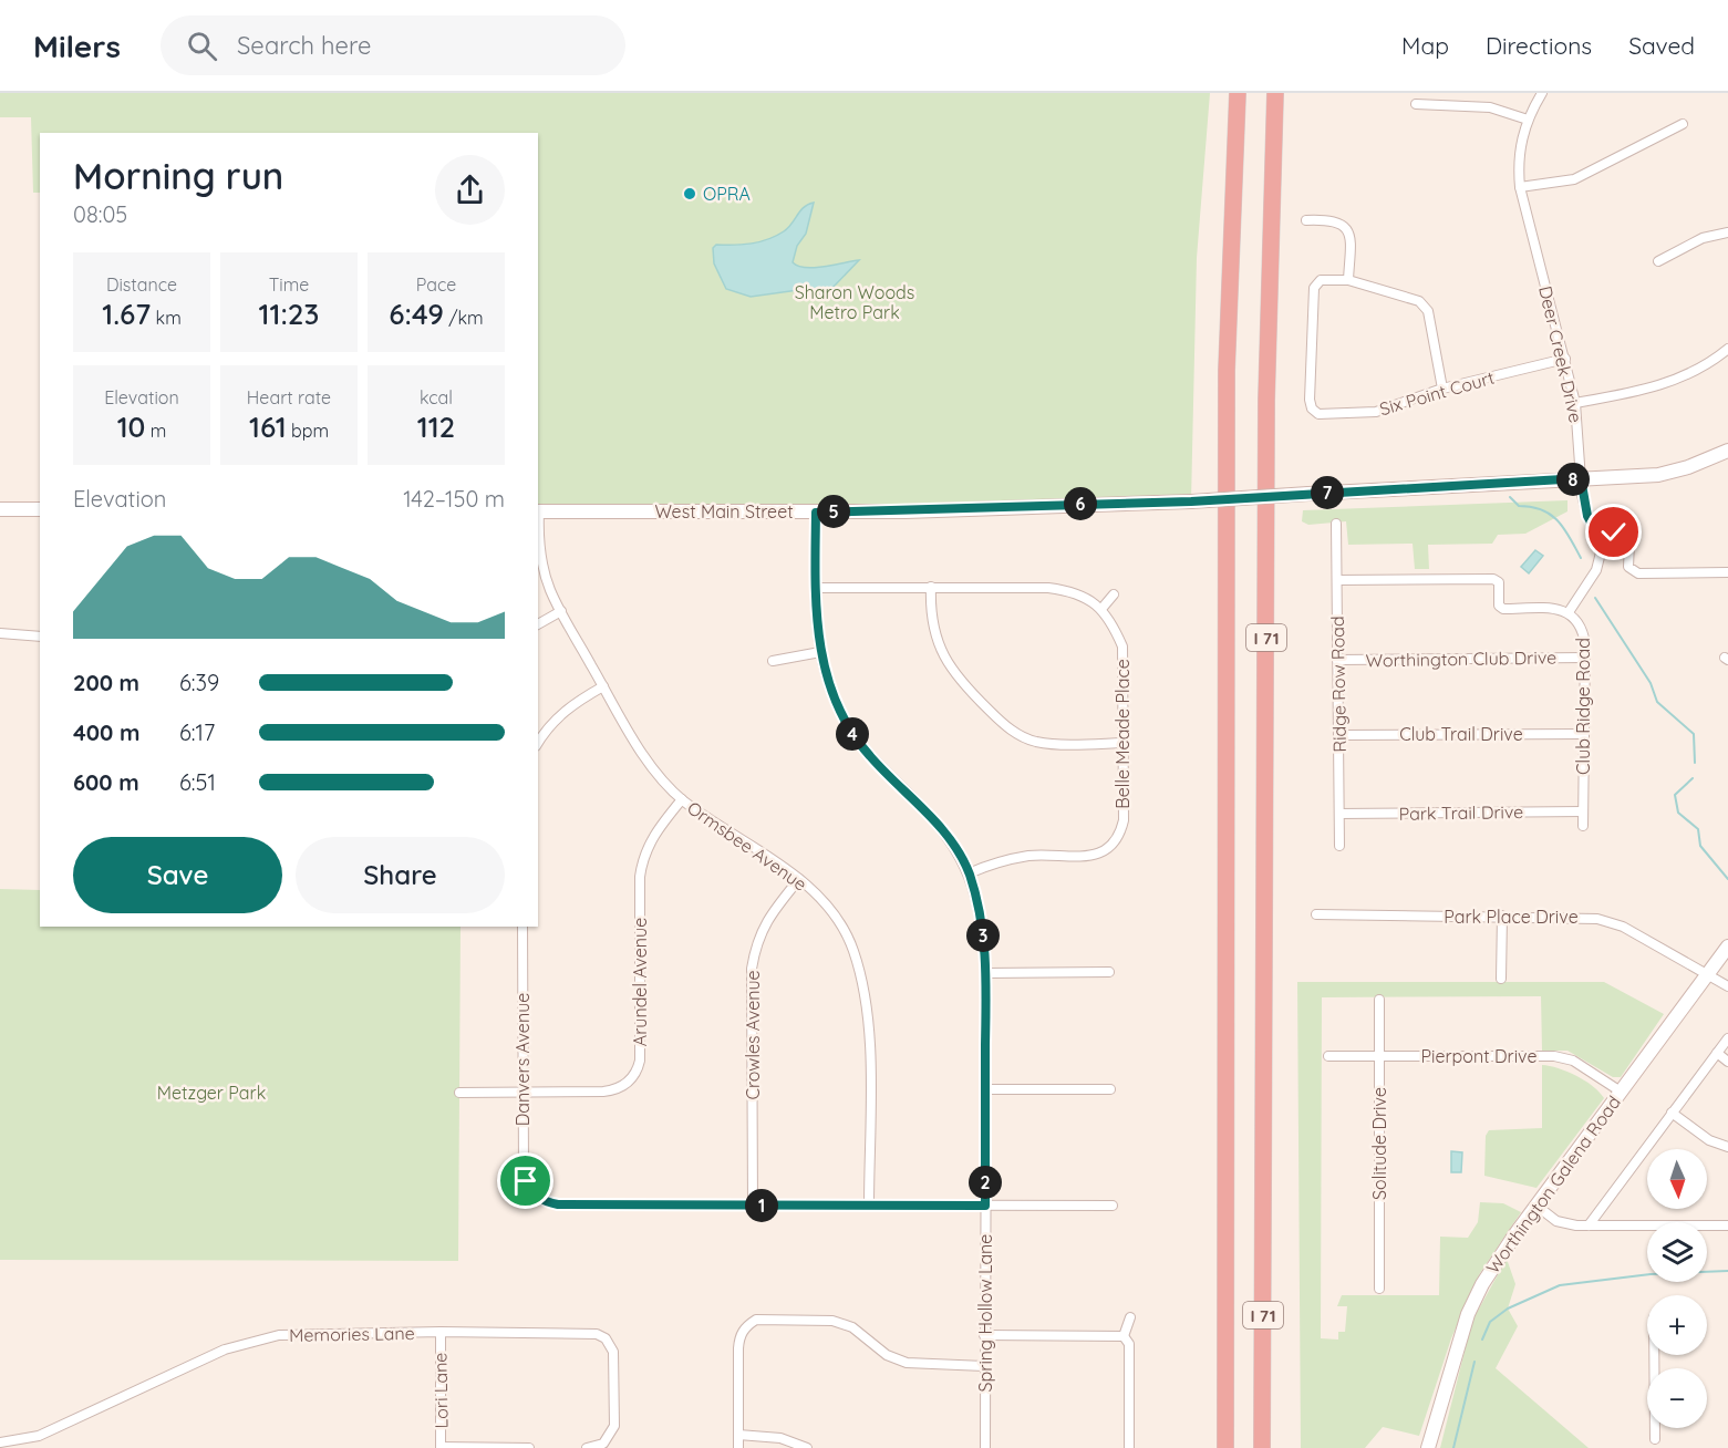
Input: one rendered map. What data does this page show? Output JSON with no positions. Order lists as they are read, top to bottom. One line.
{"streets":{"highway":["I 71"],"main road":["West Main Street","Worthington Galena Road"],"street":["Deer Creek Drive","Six Point Court","Worthington Club Drive","Ridge Row Road","Club Ridge Road","Belle Meade Place","Club Trail Drive","Park Trail Drive","Ormsbee Avenue","Park Place Drive","Arundel Avenue","Crowles Avenue","Pierpont Drive","Danvers Avenue","Solitude Drive","Spring Hollow Lane","Memories Lane","Lori Lane"]},"crossings":[["Deer Creek Drive","Six Point Court"],["Deer Creek Drive","West Main Street"],["Deer Creek Drive","Club Ridge Road"],["West Main Street","Spring Hollow Lane"],["Worthington Club Drive","Ridge Row Road"],["Worthington Club Drive","Club Ridge Road"],["Ridge Row Road","Club Ridge Road"],["Ridge Row Road","Club Trail Drive"],["Ridge Row Road","Park Trail Drive"],["Club Ridge Road","Club Trail Drive"],["Club Ridge Road","Park Trail Drive"],["Belle Meade Place","Spring Hollow Lane"],["Ormsbee Avenue","Arundel Avenue"],["Ormsbee Avenue","Crowles Avenue"],["Park Place Drive","Worthington Galena Road"],["Arundel Avenue","Danvers Avenue"],["Crowles Avenue","Danvers Avenue"],["Pierpont Drive","Solitude Drive"],["Pierpont Drive","Worthington Galena Road"],["Memories Lane","Lori Lane"]],"parks":["Sharon Woods Metro Park","Metzger Park"],"places":["OPRA"],"north":"bottom","page":{"header":"Milers","search":"Search here","nav":["Map","Directions","Saved"],"heading":["Morning run","08:05"],"stats":[["Distance","1.67 km"],["Time","11:23"],["Pace","6:49 /km"],["Elevation","10 m"],["Heart rate","161 bpm"],["kcal","112"]],"pins":["8","7","6","5","4","3","2","1"],"chart":["Elevation","142–150 m"],"list":[{"name":"200 m","note":"6:39"},{"name":"400 m","note":"6:17"},{"name":"600 m","note":"6:51"}],"buttons":["Save","Share"],"map_buttons":["+","−"]}}
